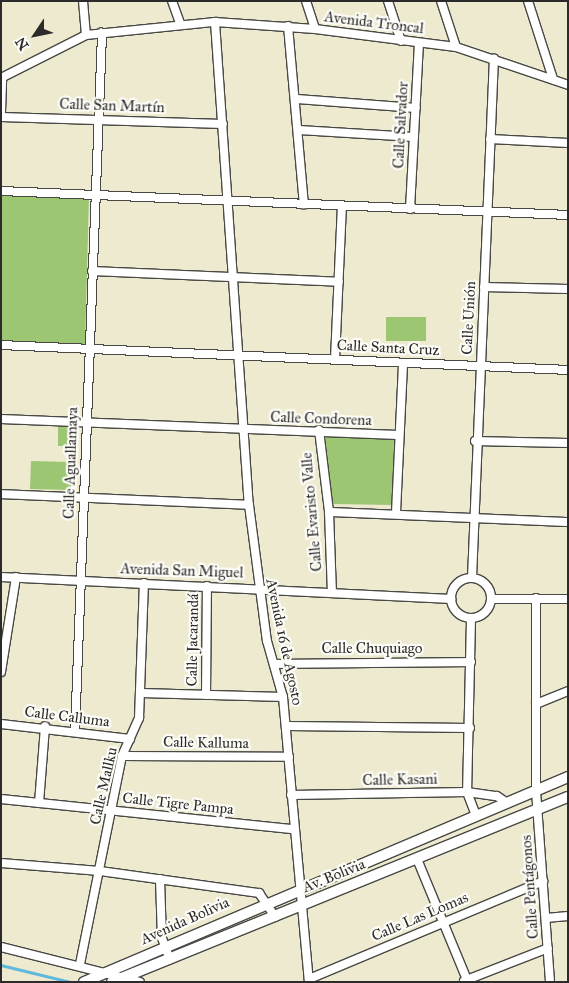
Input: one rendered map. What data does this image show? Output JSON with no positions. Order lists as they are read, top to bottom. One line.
{"streets":{"street":["Avenida Troncal","Calle San Martín","Calle Salvador","Calle Unión","Calle Santa Cruz","Calle Condorena","Calle Aguallamaya","Calle Evaristo Valle","Avenida San Miguel","Calle Jacarandá","Avenida 16 de Agosto","Calle Chuquiago","Calle Calluma","Calle Kalluma","Calle Kasani","Calle Mallku","Calle Tigre Pampa","Av. Bolivia","Calle Pentágonos","Calle Las Lomas","Avenida Bolivia"]},"crossings":[["Avenida Troncal","Calle Salvador"],["Avenida Troncal","Calle Unión"],["Avenida Troncal","Calle Aguallamaya"],["Avenida Troncal","Avenida 16 de Agosto"],["Calle San Martín","Calle Aguallamaya"],["Calle San Martín","Avenida 16 de Agosto"],["Calle Unión","Calle Santa Cruz"],["Calle Unión","Avenida San Miguel"],["Calle Santa Cruz","Calle Aguallamaya"],["Calle Santa Cruz","Avenida 16 de Agosto"],["Calle Condorena","Calle Aguallamaya"],["Calle Condorena","Calle Evaristo Valle"],["Calle Condorena","Avenida 16 de Agosto"],["Calle Aguallamaya","Avenida San Miguel"],["Calle Aguallamaya","Calle Calluma"],["Calle Evaristo Valle","Avenida San Miguel"],["Avenida San Miguel","Calle Jacarandá"],["Avenida San Miguel","Avenida 16 de Agosto"],["Avenida San Miguel","Calle Mallku"],["Avenida 16 de Agosto","Calle Chuquiago"],["Avenida 16 de Agosto","Calle Kalluma"],["Avenida 16 de Agosto","Calle Kasani"],["Avenida 16 de Agosto","Calle Tigre Pampa"],["Avenida 16 de Agosto","Av. Bolivia"],["Avenida 16 de Agosto","Calle Las Lomas"],["Avenida 16 de Agosto","Avenida Bolivia"],["Calle Calluma","Calle Mallku"],["Calle Kalluma","Calle Mallku"],["Calle Kasani","Av. Bolivia"],["Calle Mallku","Calle Tigre Pampa"],["Av. Bolivia","Calle Pentágonos"],["Av. Bolivia","Avenida Bolivia"],["Calle Pentágonos","Calle Las Lomas"]],"north":"bottom left"}
